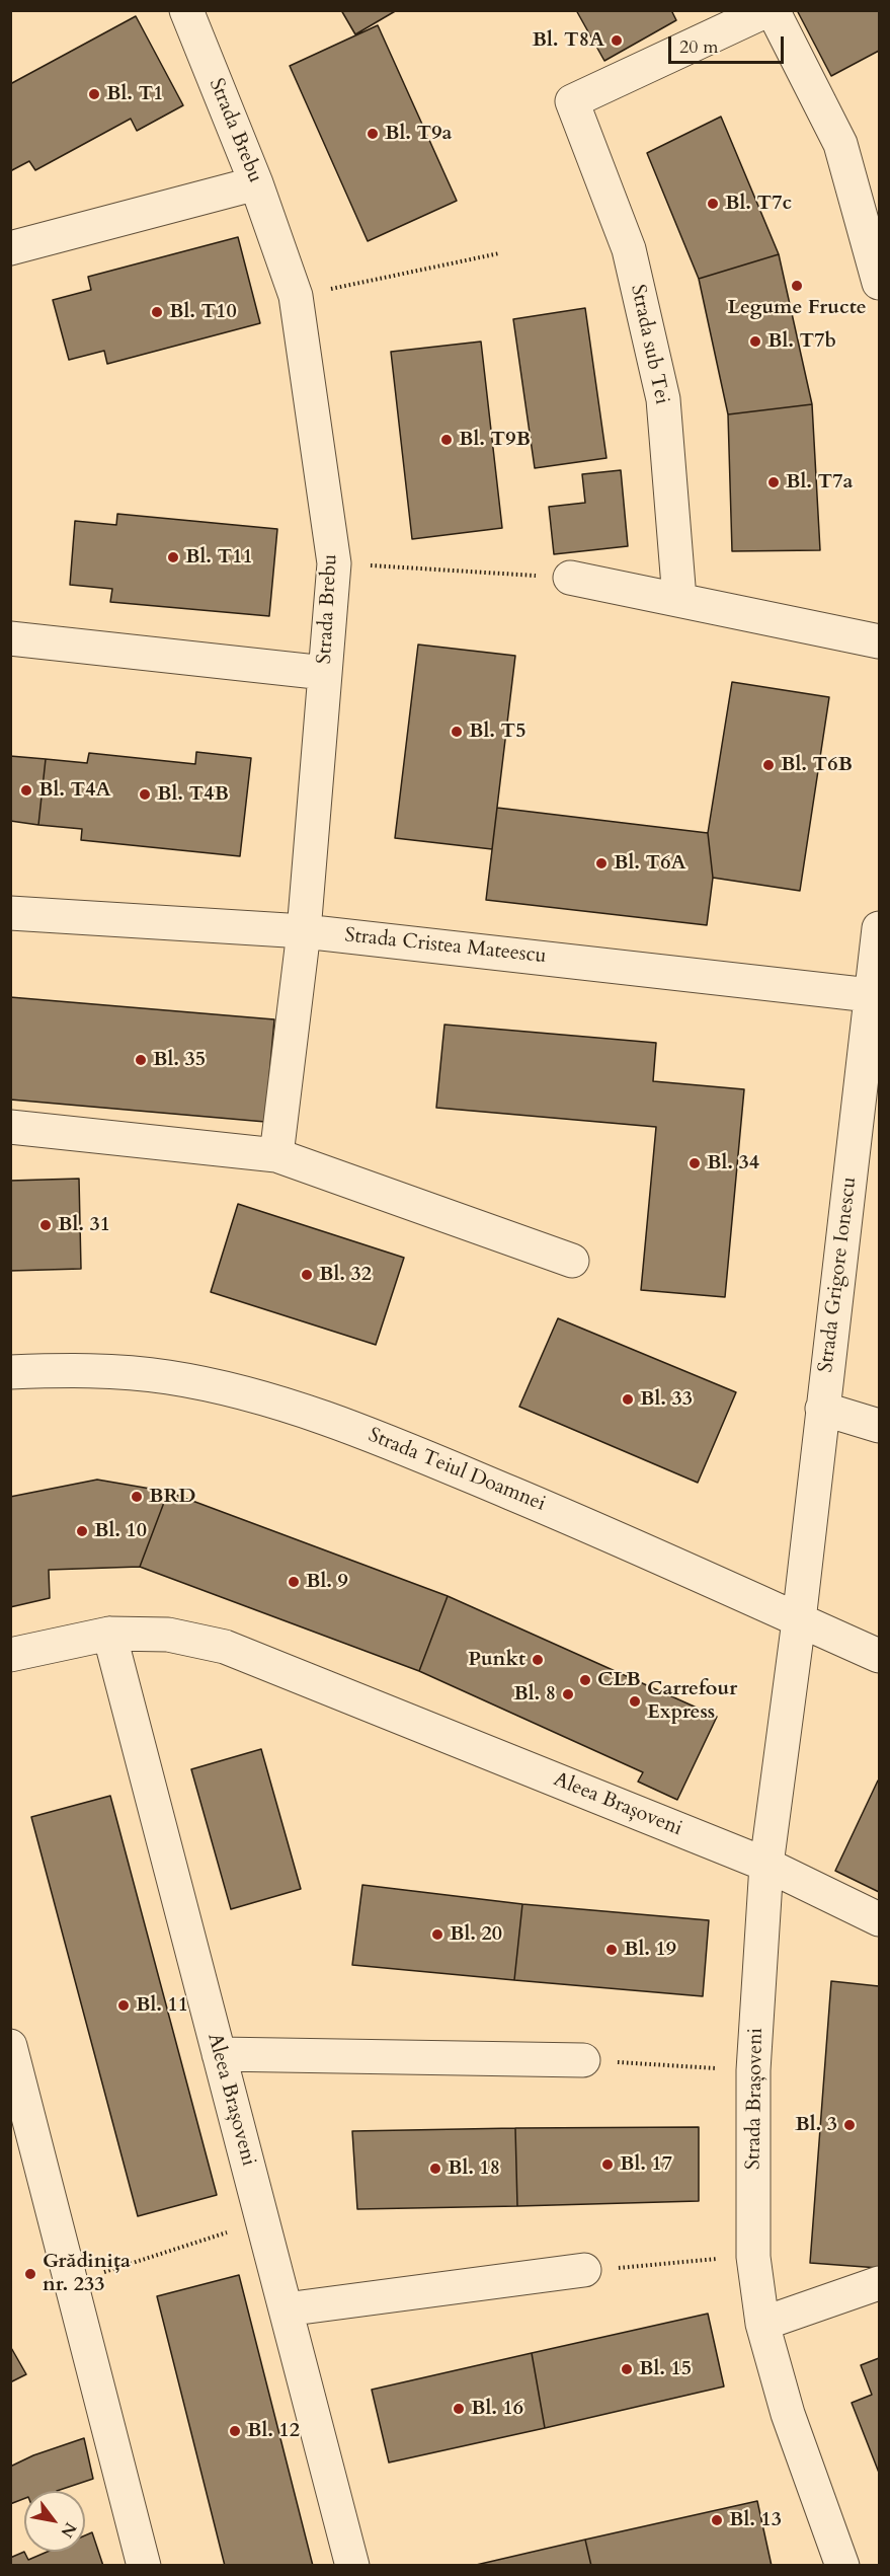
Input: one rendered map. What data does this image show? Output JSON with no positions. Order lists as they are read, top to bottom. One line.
{"streets":{"street":["Strada Brebu","Strada sub Tei","Strada Cristea Mateescu","Strada Grigore Ionescu","Strada Teiul Doamnei","Aleea Brașoveni","Strada Brașoveni"]},"crossings":[["Strada Brebu","Strada Cristea Mateescu"],["Strada Cristea Mateescu","Strada Grigore Ionescu"],["Strada Grigore Ionescu","Strada Teiul Doamnei"],["Strada Grigore Ionescu","Strada Brașoveni"],["Strada Teiul Doamnei","Strada Brașoveni"],["Aleea Brașoveni","Strada Brașoveni"]],"places":["Bl. T8A","Bl. T1","Bl. T9a","Bl. T7c","Legume Fructe","Bl. T10","Bl. T7b","Bl. T9B","Bl. T7a","Bl. T11","Bl. T5","Bl. T6B","Bl. T4A","Bl. T4B","Bl. T6A","Bl. 35","Bl. 34","Bl. 31","Bl. 32","Bl. 33","BRD","Bl. 10","Bl. 9","Punkt","CLB","Bl. 8","Carrefour Express","Bl. 20","Bl. 19","Bl. 11","Bl. 3","Bl. 17","Bl. 18","Grădinița nr. 233","Bl. 15","Bl. 16","Bl. 12","Bl. 13"],"scale_bar":"20 m","north":"bottom right"}
